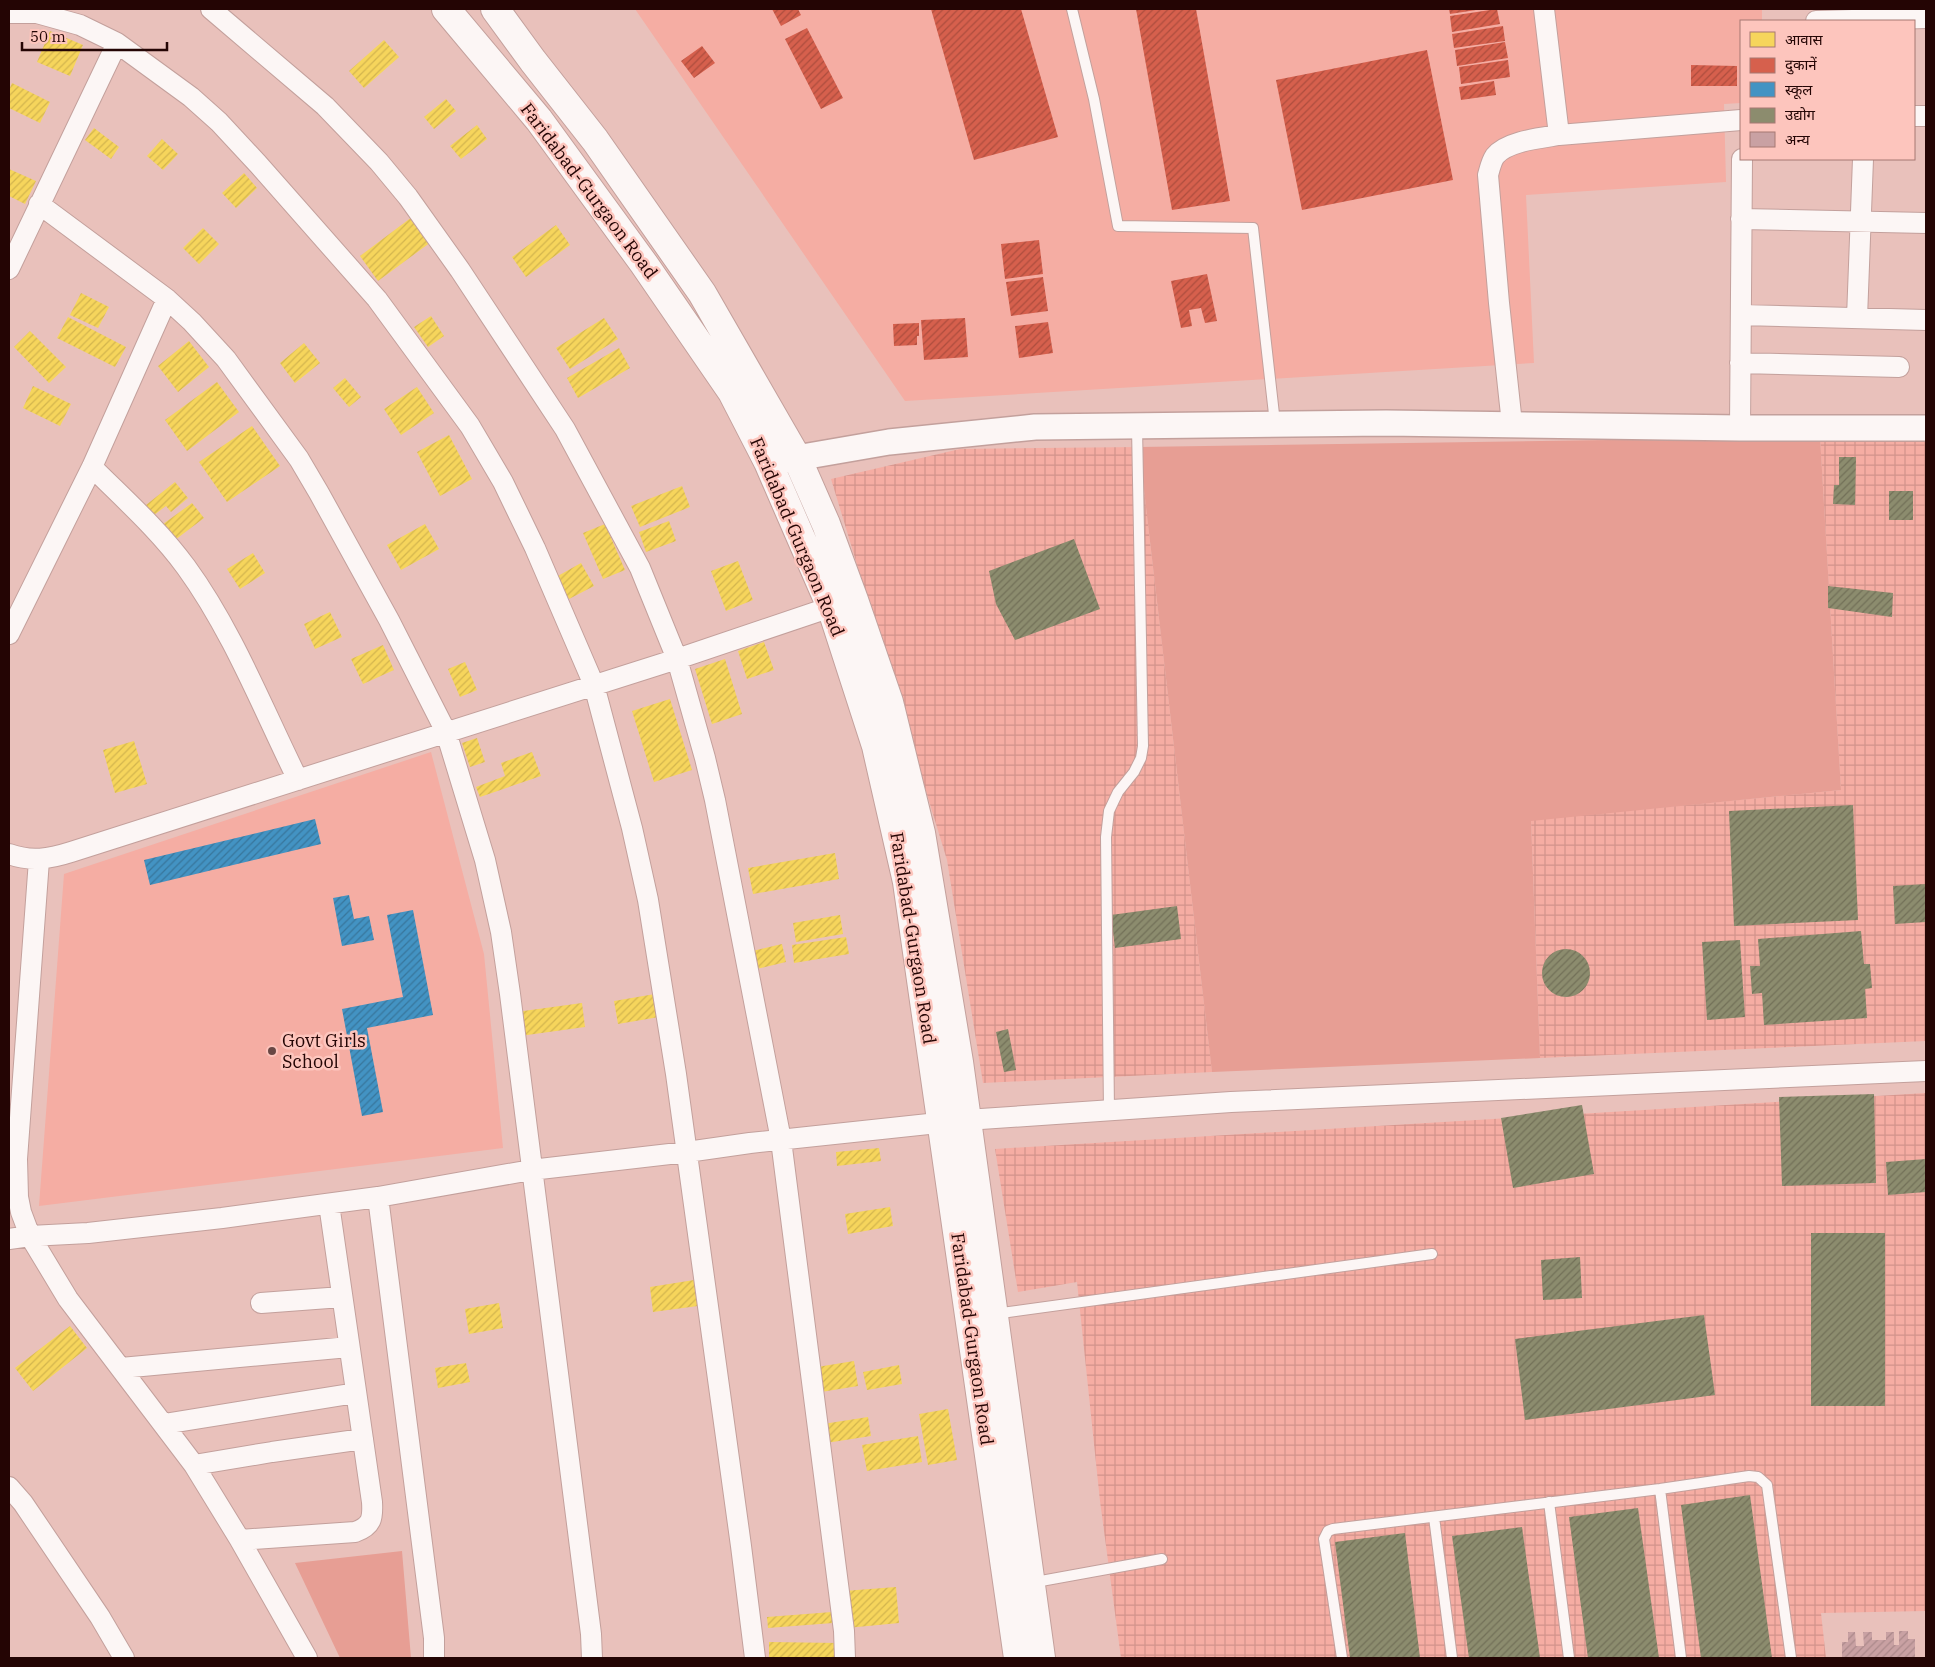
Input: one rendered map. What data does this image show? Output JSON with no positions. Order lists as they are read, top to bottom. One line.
{"streets":{"main road":["Faridabad-Gurgaon Road"]},"places":["Govt Girls School"],"legend":["आवास","दुकानें","स्कूल","उद्योग","अन्य"],"scale_bar":"50 m"}
